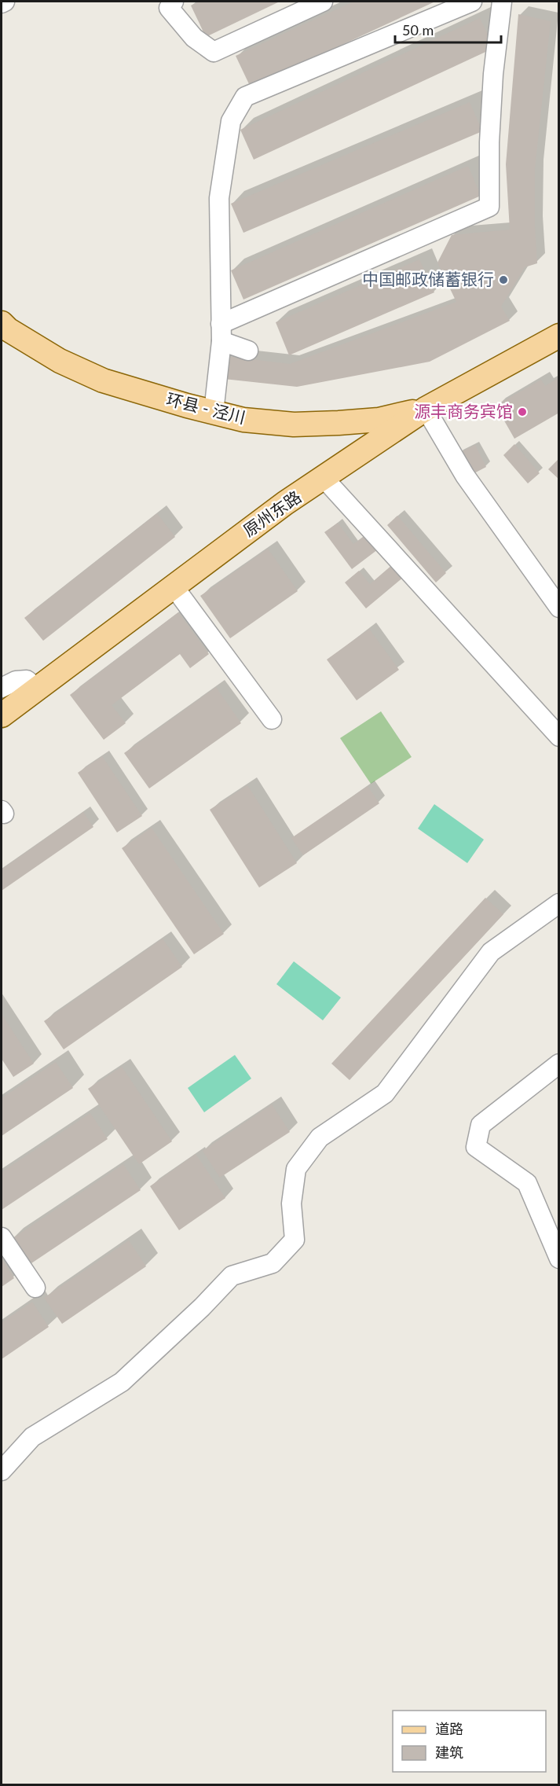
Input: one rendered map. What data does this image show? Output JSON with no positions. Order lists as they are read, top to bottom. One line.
{"streets":{"main road":["环县 - 泾川","原州东路"]},"crossings":[["环县 - 泾川","原州东路"]],"places":["中国邮政储蓄银行","源丰商务宾馆"],"legend":["道路","建筑"],"scale_bar":"50 m"}
